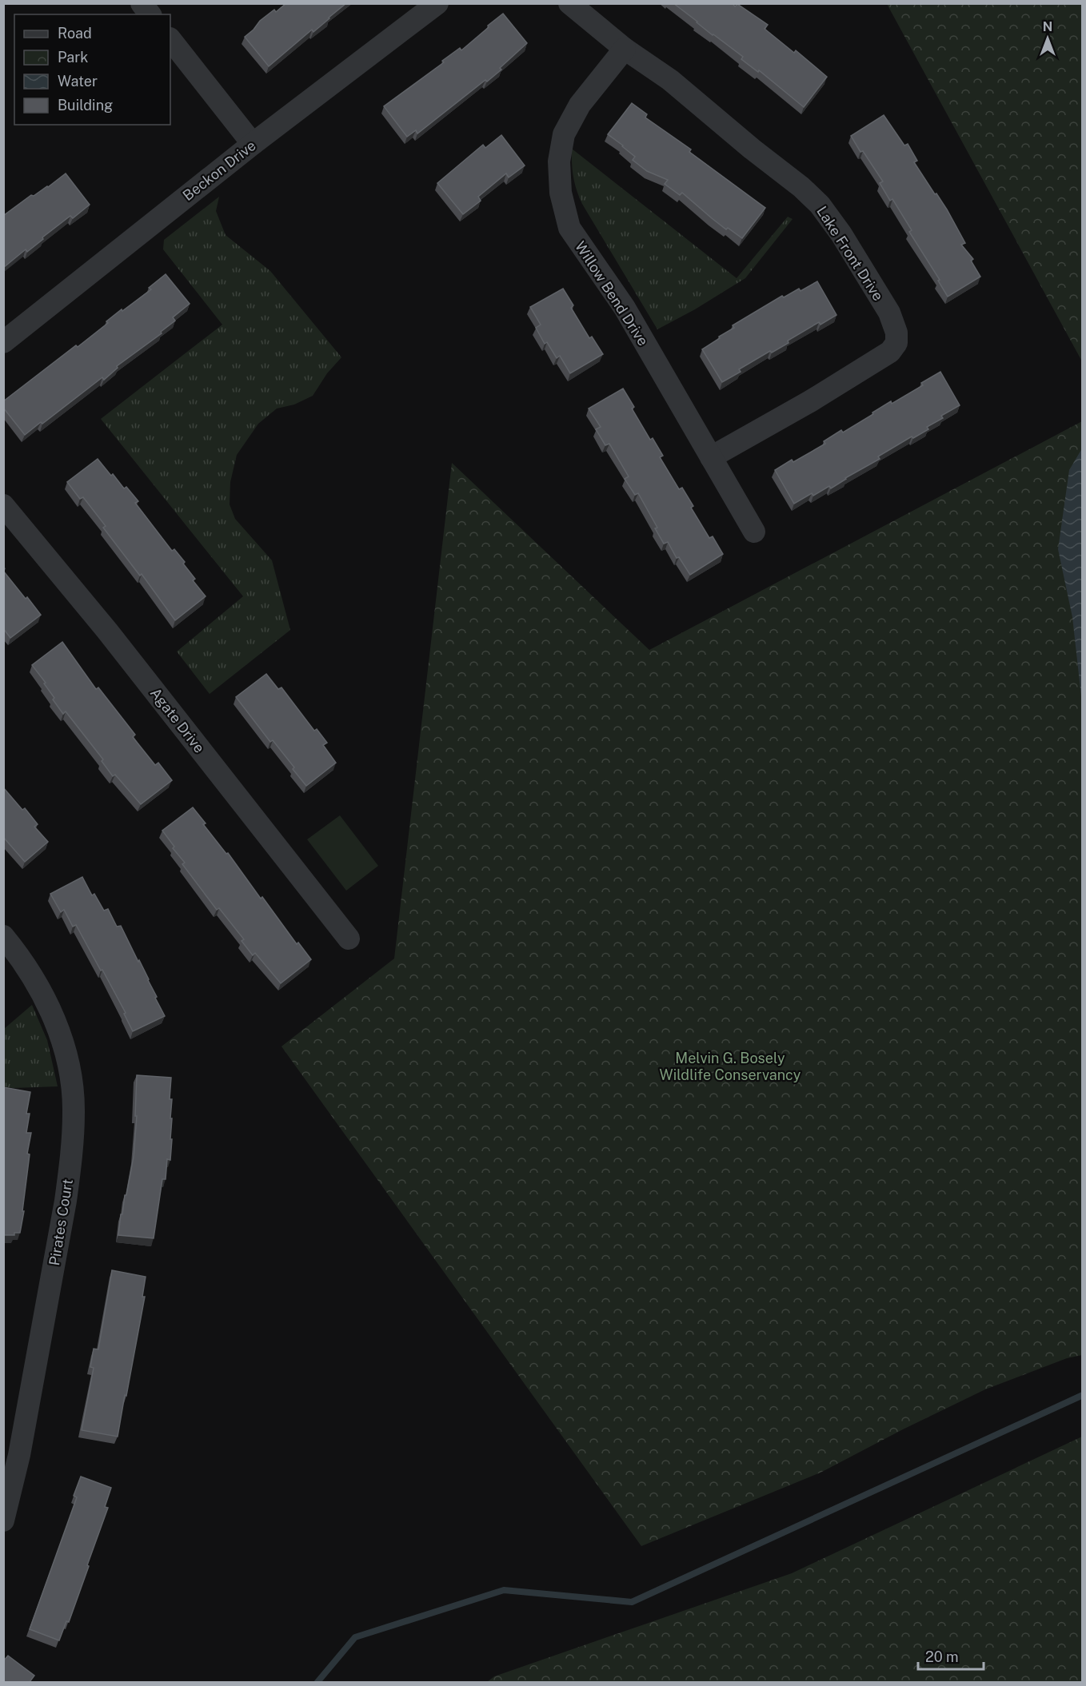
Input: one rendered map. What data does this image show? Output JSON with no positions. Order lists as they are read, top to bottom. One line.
{"streets":{"street":["Beckon Drive","Lake Front Drive","Willow Bend Drive","Agate Drive","Pirates Court"]},"crossings":[["Lake Front Drive","Willow Bend Drive"]],"parks":["Melvin G. Bosely Wildlife Conservancy"],"legend":["Road","Park","Water","Building"],"scale_bar":"20 m","north":"top"}
